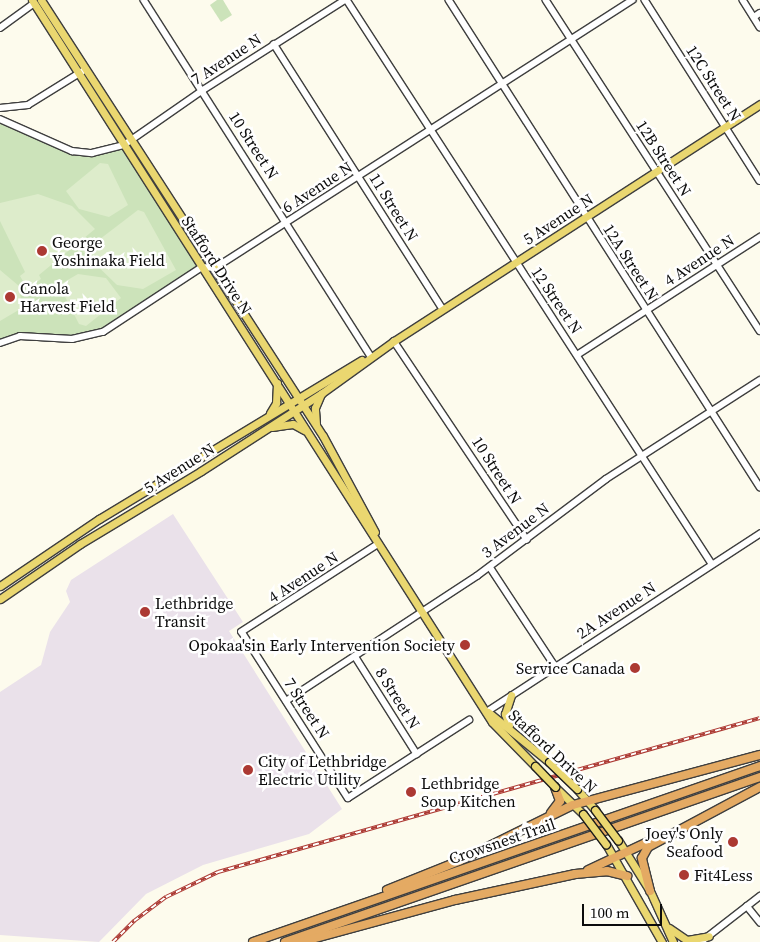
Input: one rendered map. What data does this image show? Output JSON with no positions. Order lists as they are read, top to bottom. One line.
{"streets":{"highway":["Crowsnest Trail"],"main road":["5 Avenue N","Stafford Drive N"],"street":["7 Avenue N","12C Street N","10 Street N","12B Street N","6 Avenue N","11 Street N","4 Avenue N","12A Street N","12 Street N","3 Avenue N","2A Avenue N","8 Street N","7 Street N"]},"crossings":[["7 Avenue N","10 Street N"],["7 Avenue N","11 Street N"],["7 Avenue N","Stafford Drive N"],["7 Avenue N","12 Street N"],["12C Street N","5 Avenue N"],["10 Street N","6 Avenue N"],["10 Street N","5 Avenue N"],["10 Street N","3 Avenue N"],["12B Street N","6 Avenue N"],["12B Street N","5 Avenue N"],["12B Street N","4 Avenue N"],["6 Avenue N","11 Street N"],["6 Avenue N","12A Street N"],["6 Avenue N","Stafford Drive N"],["6 Avenue N","12 Street N"],["11 Street N","5 Avenue N"],["5 Avenue N","12A Street N"],["5 Avenue N","Stafford Drive N"],["5 Avenue N","12 Street N"],["4 Avenue N","12A Street N"],["4 Avenue N","Stafford Drive N"],["4 Avenue N","12 Street N"],["4 Avenue N","7 Street N"],["12A Street N","3 Avenue N"],["Stafford Drive N","3 Avenue N"],["Stafford Drive N","2A Avenue N"],["12 Street N","3 Avenue N"],["12 Street N","2A Avenue N"],["3 Avenue N","8 Street N"],["3 Avenue N","7 Street N"],["8 Street N","7 Street N"]],"places":["George Yoshinaka Field","Canola Harvest Field","Lethbridge Transit","Opokaa'sin Early Intervention Society","Service Canada","City of Lethbridge Electric Utility","Lethbridge Soup Kitchen","Joey's Only Seafood","Fit4Less"],"scale_bar":"100 m"}
